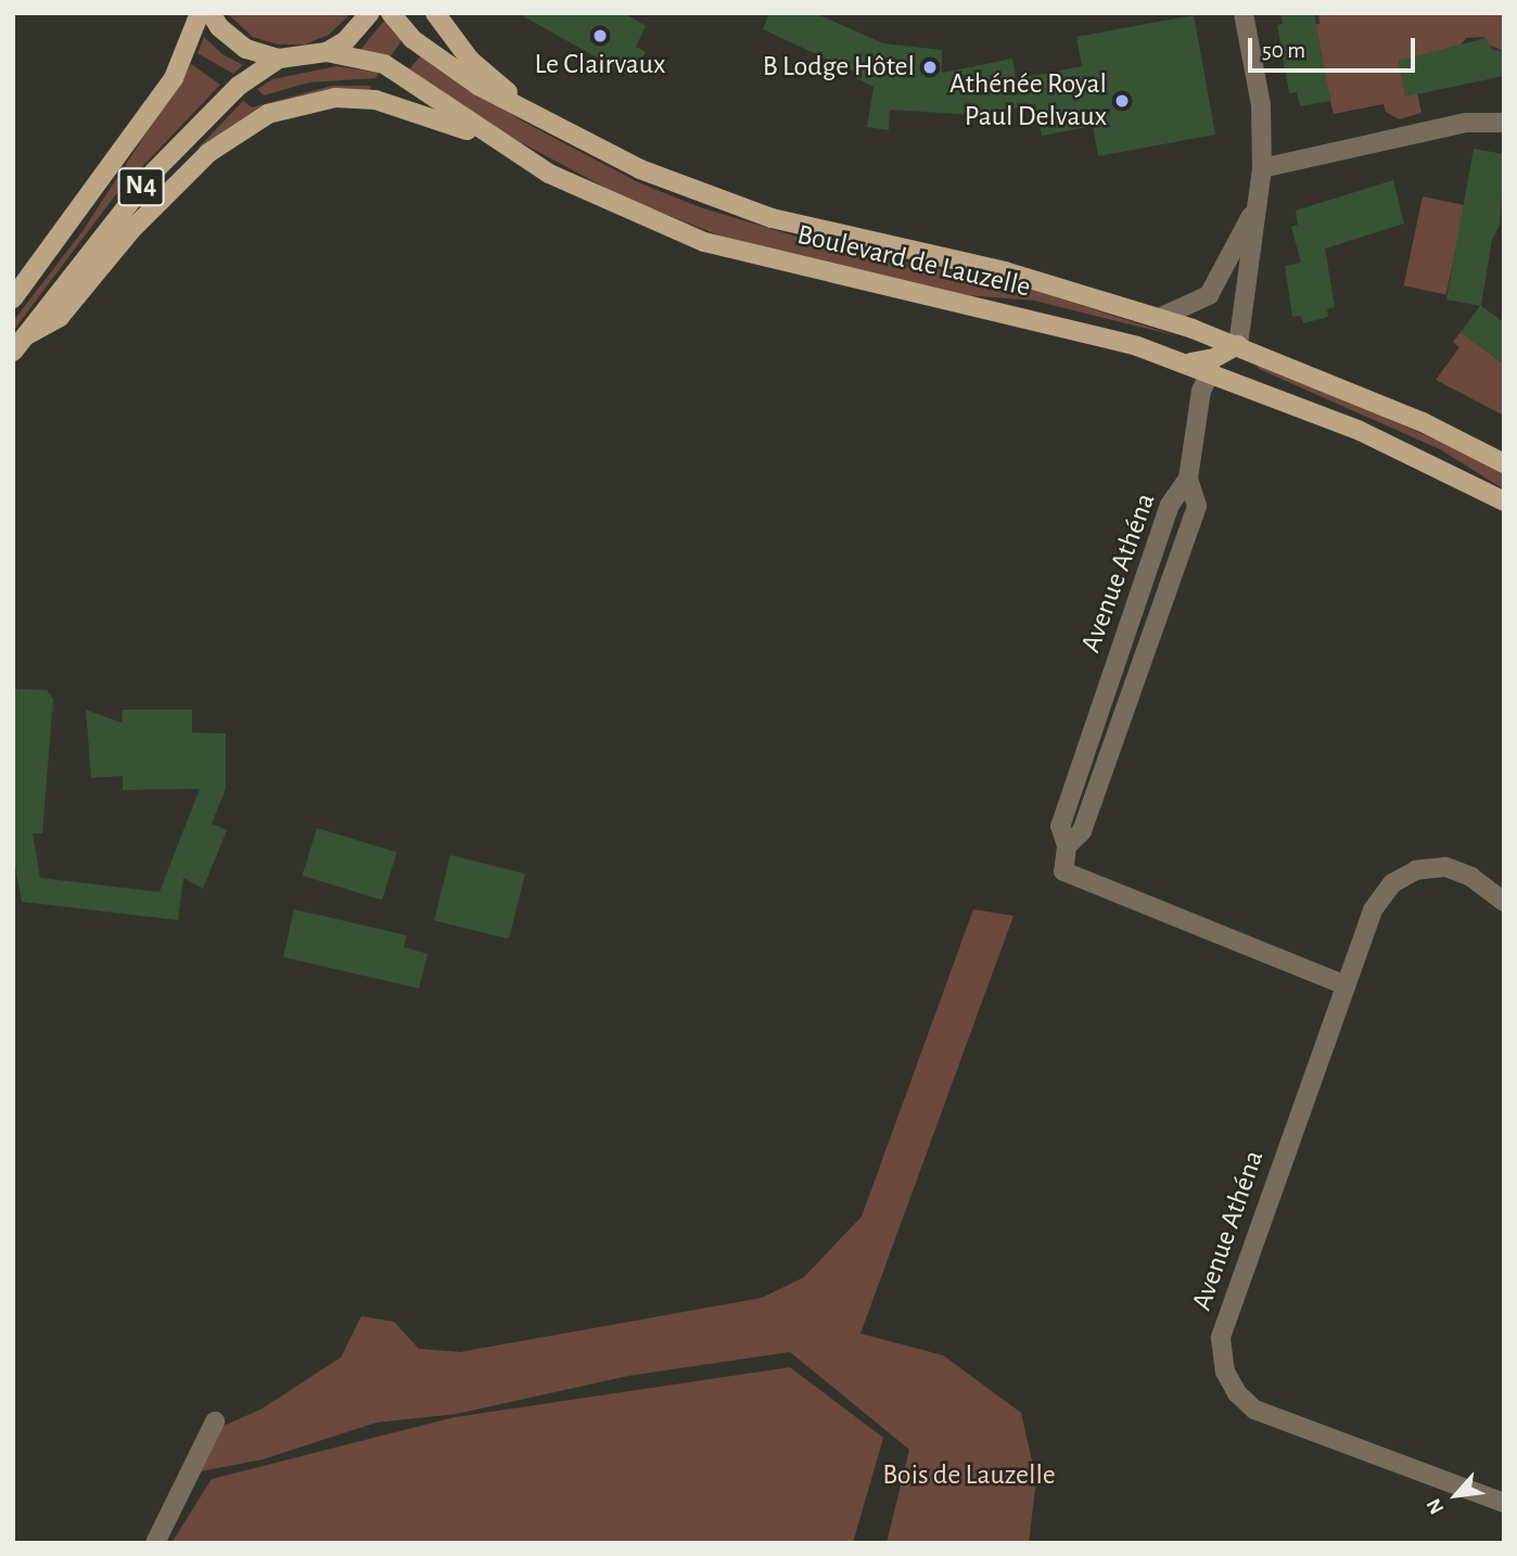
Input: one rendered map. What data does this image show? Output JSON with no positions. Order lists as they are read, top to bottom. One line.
{"streets":{"main road":["N4","Boulevard de Lauzelle"],"street":["Avenue Athéna"]},"crossings":[["N4","Boulevard de Lauzelle"],["Boulevard de Lauzelle","Avenue Athéna"]],"parks":["Bois de Lauzelle"],"places":["Le Clairvaux","B Lodge Hôtel","Athénée Royal Paul Delvaux"],"scale_bar":"50 m","north":"bottom left"}
